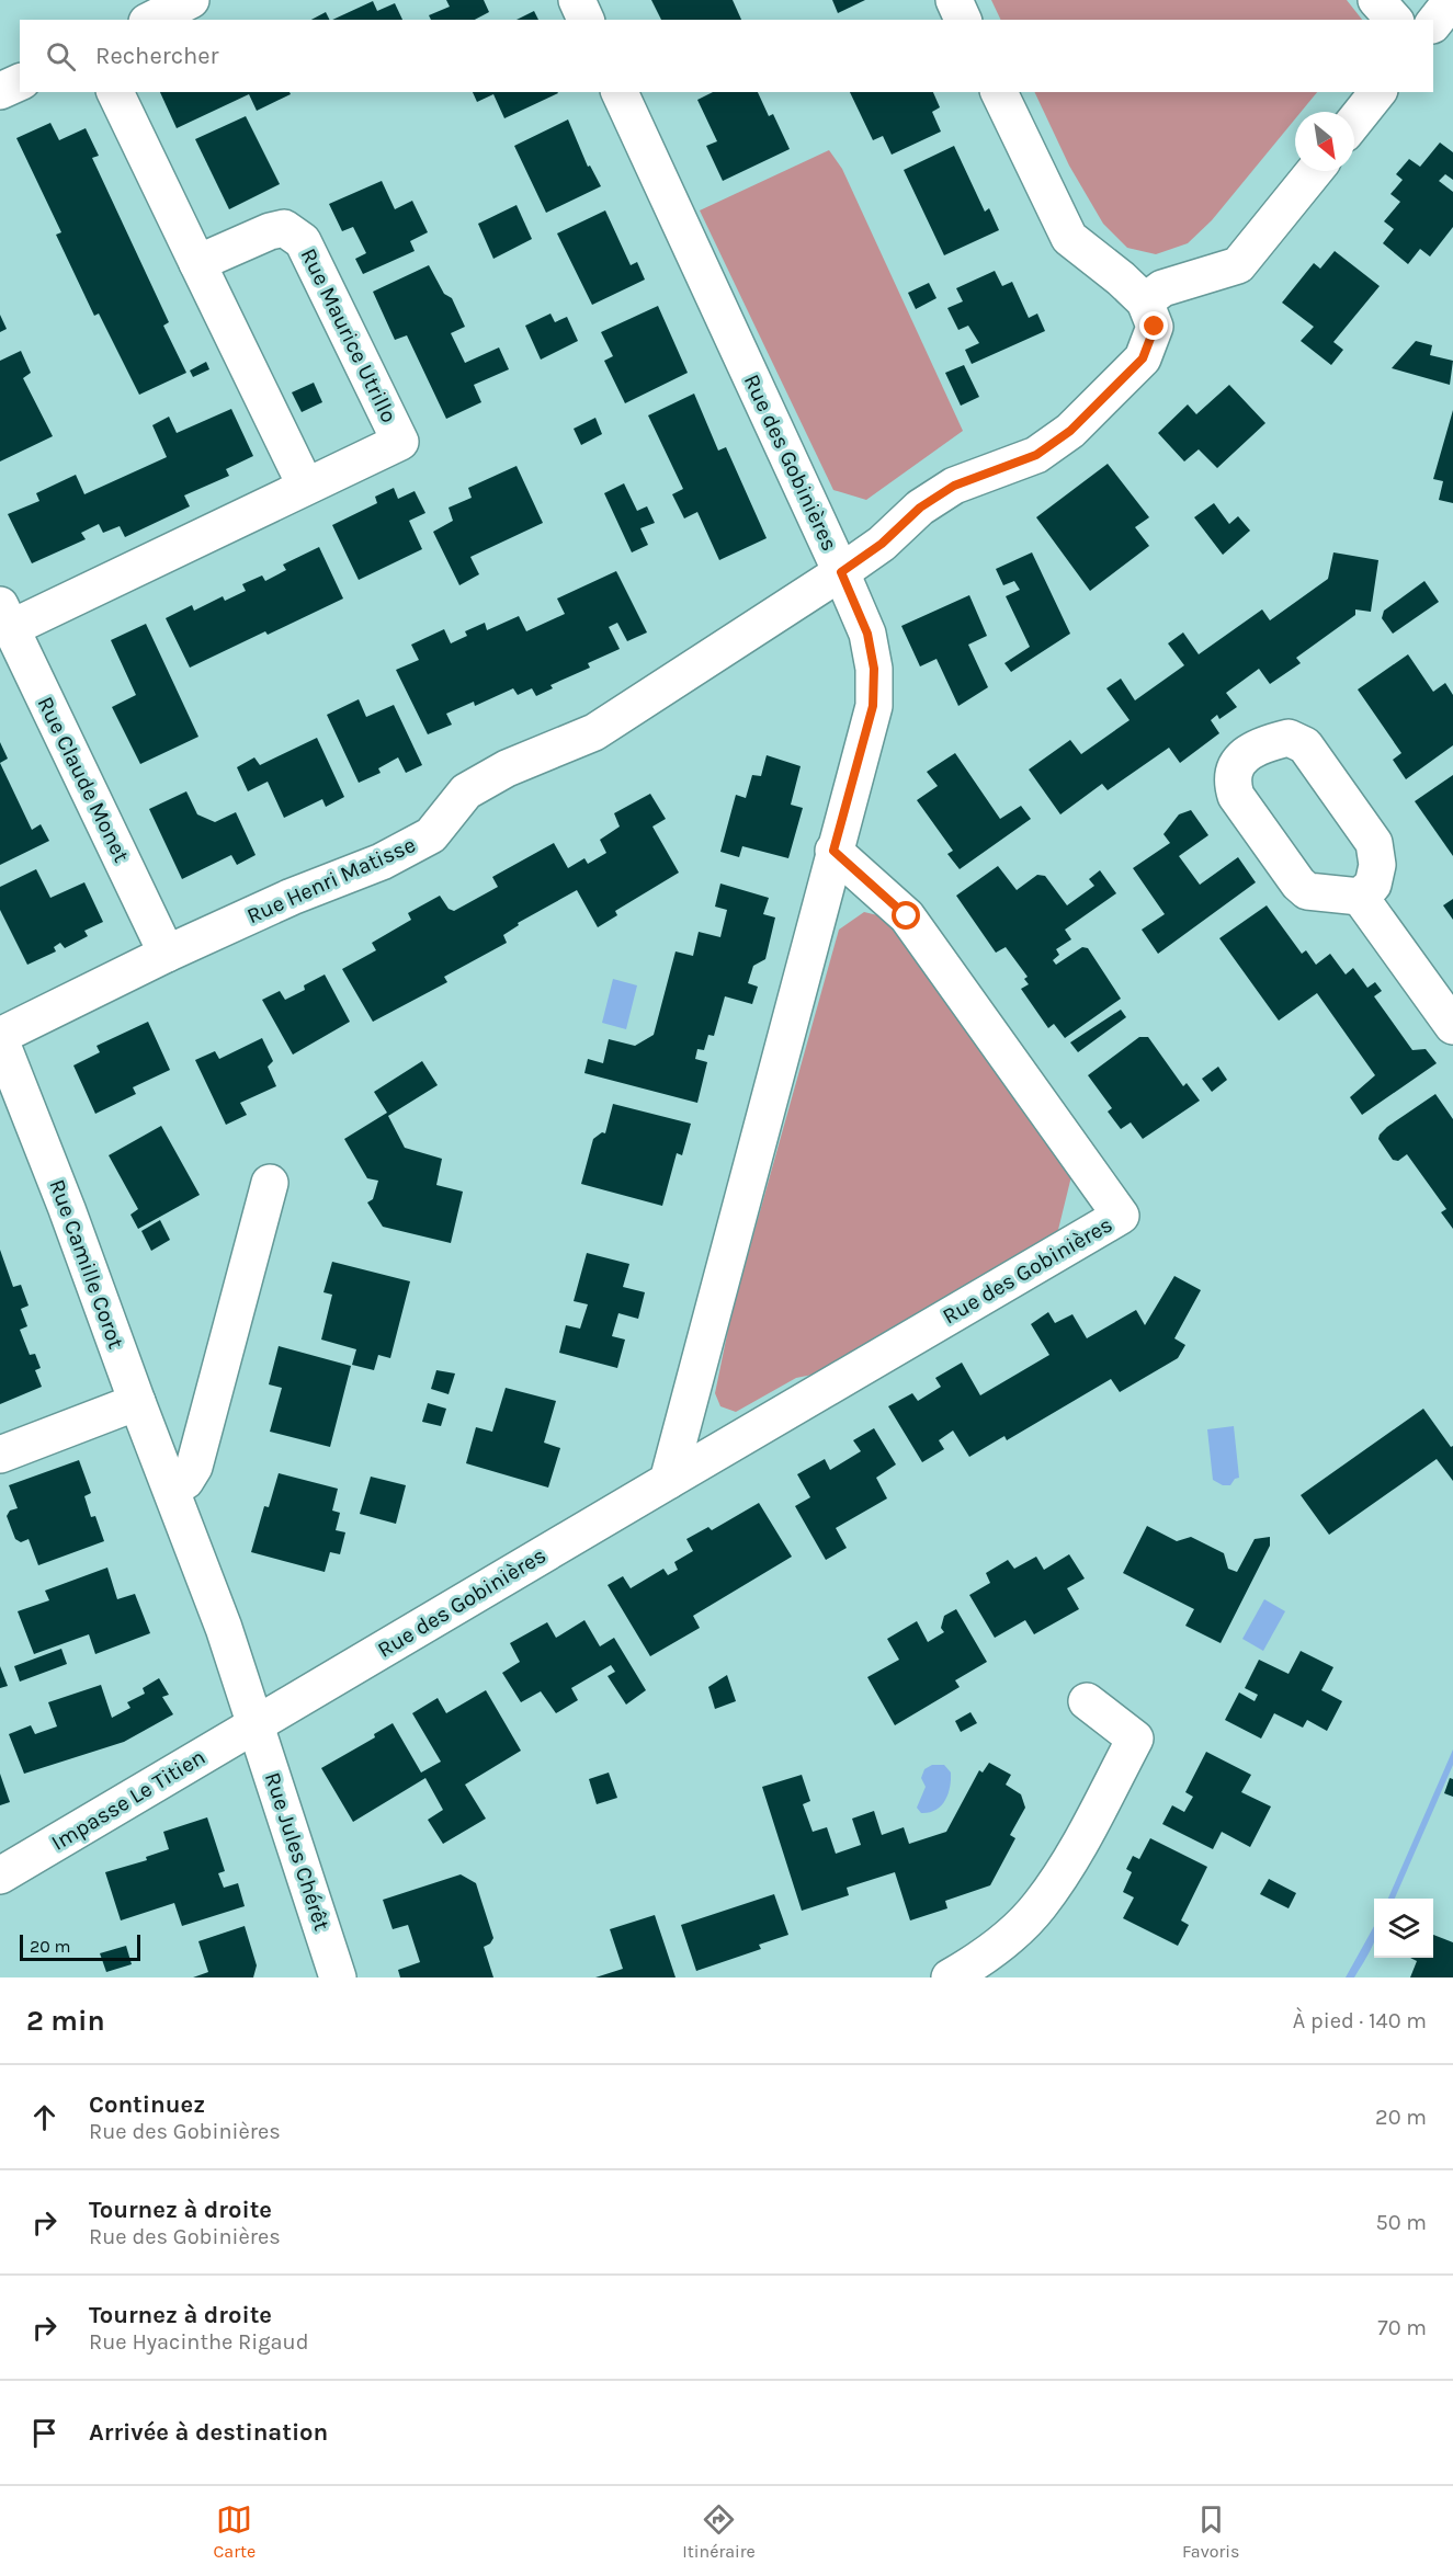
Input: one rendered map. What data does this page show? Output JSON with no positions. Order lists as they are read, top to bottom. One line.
{"streets":{"street":["Rue Maurice Utrillo","Rue des Gobinières","Rue Claude Monet","Rue Henri Matisse","Rue Camille Corot","Impasse Le Titien","Rue Jules Chérêt"]},"crossings":[["Rue Maurice Utrillo","Rue Claude Monet"],["Rue des Gobinières","Rue Henri Matisse"],["Rue des Gobinières","Rue Camille Corot"],["Rue des Gobinières","Impasse Le Titien"],["Rue des Gobinières","Rue Jules Chérêt"],["Rue Claude Monet","Rue Henri Matisse"],["Rue Henri Matisse","Rue Camille Corot"],["Rue Camille Corot","Impasse Le Titien"],["Rue Camille Corot","Rue Jules Chérêt"],["Impasse Le Titien","Rue Jules Chérêt"]],"scale_bar":"20 m","north":"bottom right","page":{"search":"Rechercher","scale":"20 m","heading":["2 min","À pied · 140 m"],"list":[["Continuez","Rue des Gobinières","20 m"],["Tournez à droite","Rue des Gobinières","50 m"],["Tournez à droite","Rue Hyacinthe Rigaud","70 m"],"Arrivée à destination"],"nav":["Carte","Itinéraire","Favoris"]}}
